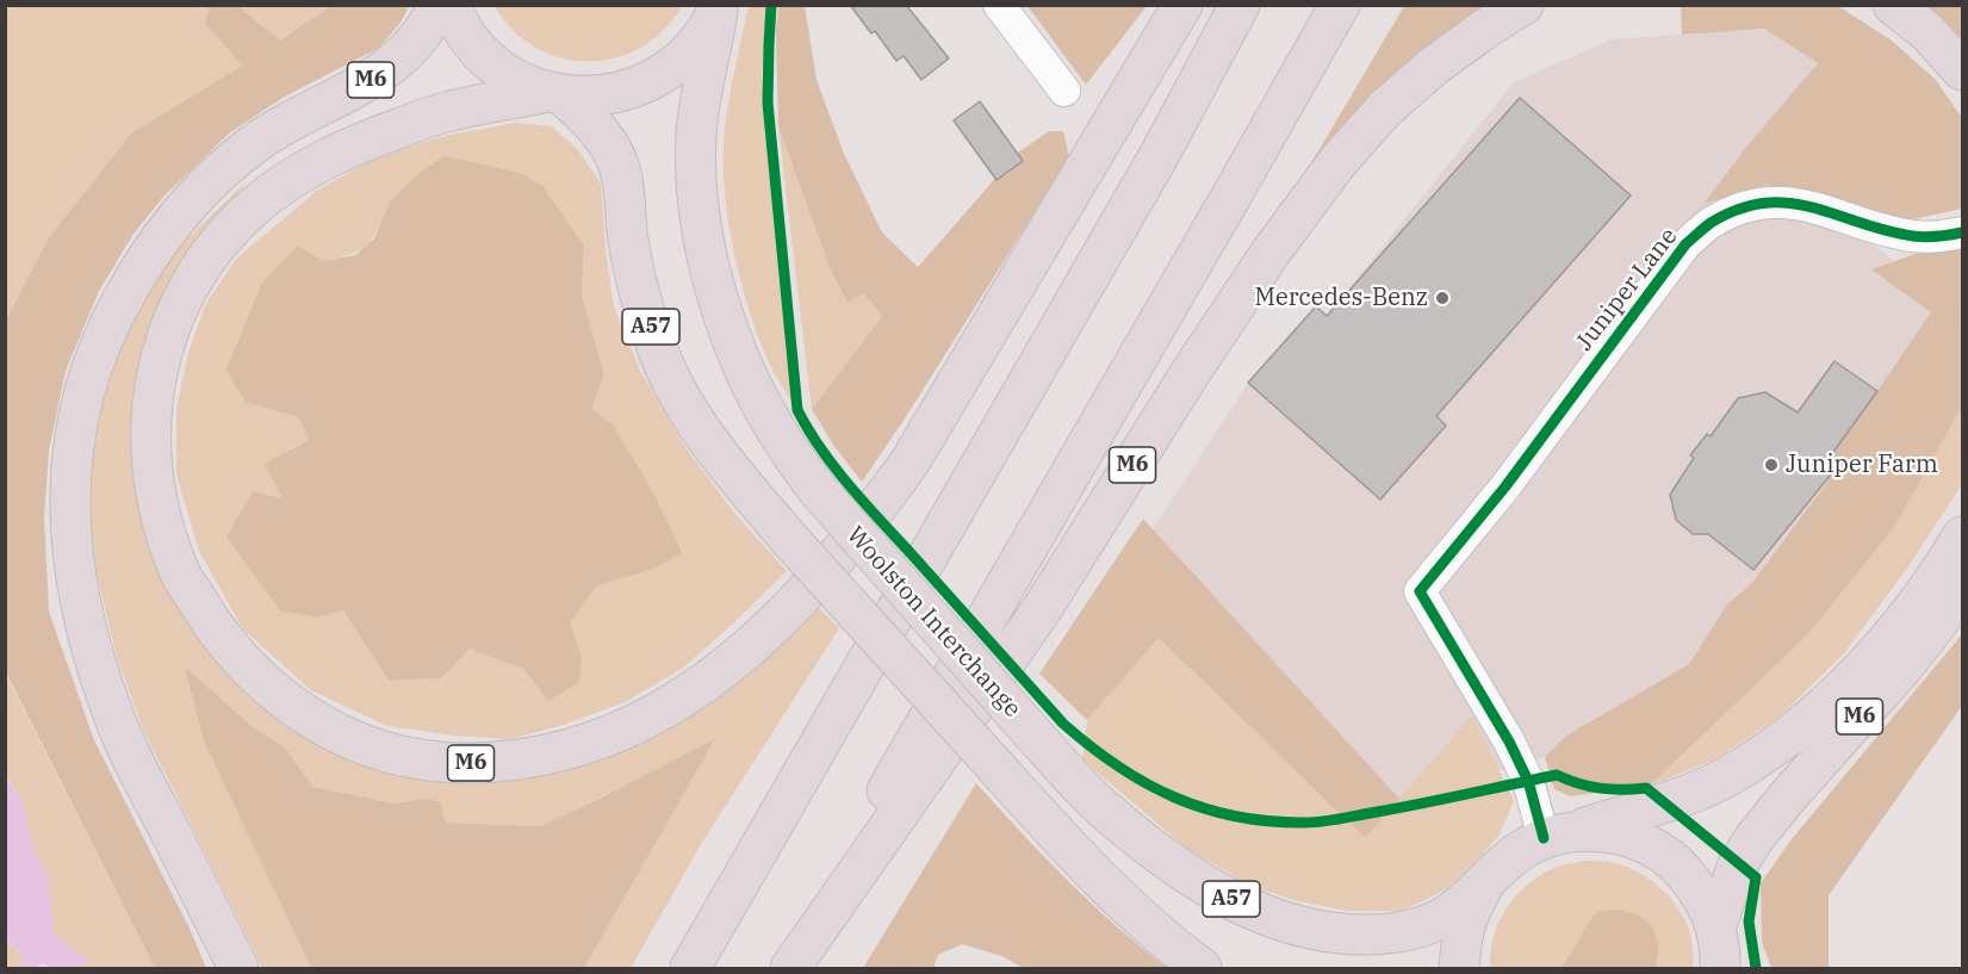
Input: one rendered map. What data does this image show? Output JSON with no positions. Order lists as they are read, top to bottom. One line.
{"streets":{"highway":["M6","A57","Woolston Interchange"],"street":["Juniper Lane"]},"crossings":[["M6","Juniper Lane"],["M6","Woolston Interchange"],["Juniper Lane","Woolston Interchange"]],"places":["Mercedes-Benz","Juniper Farm"]}
